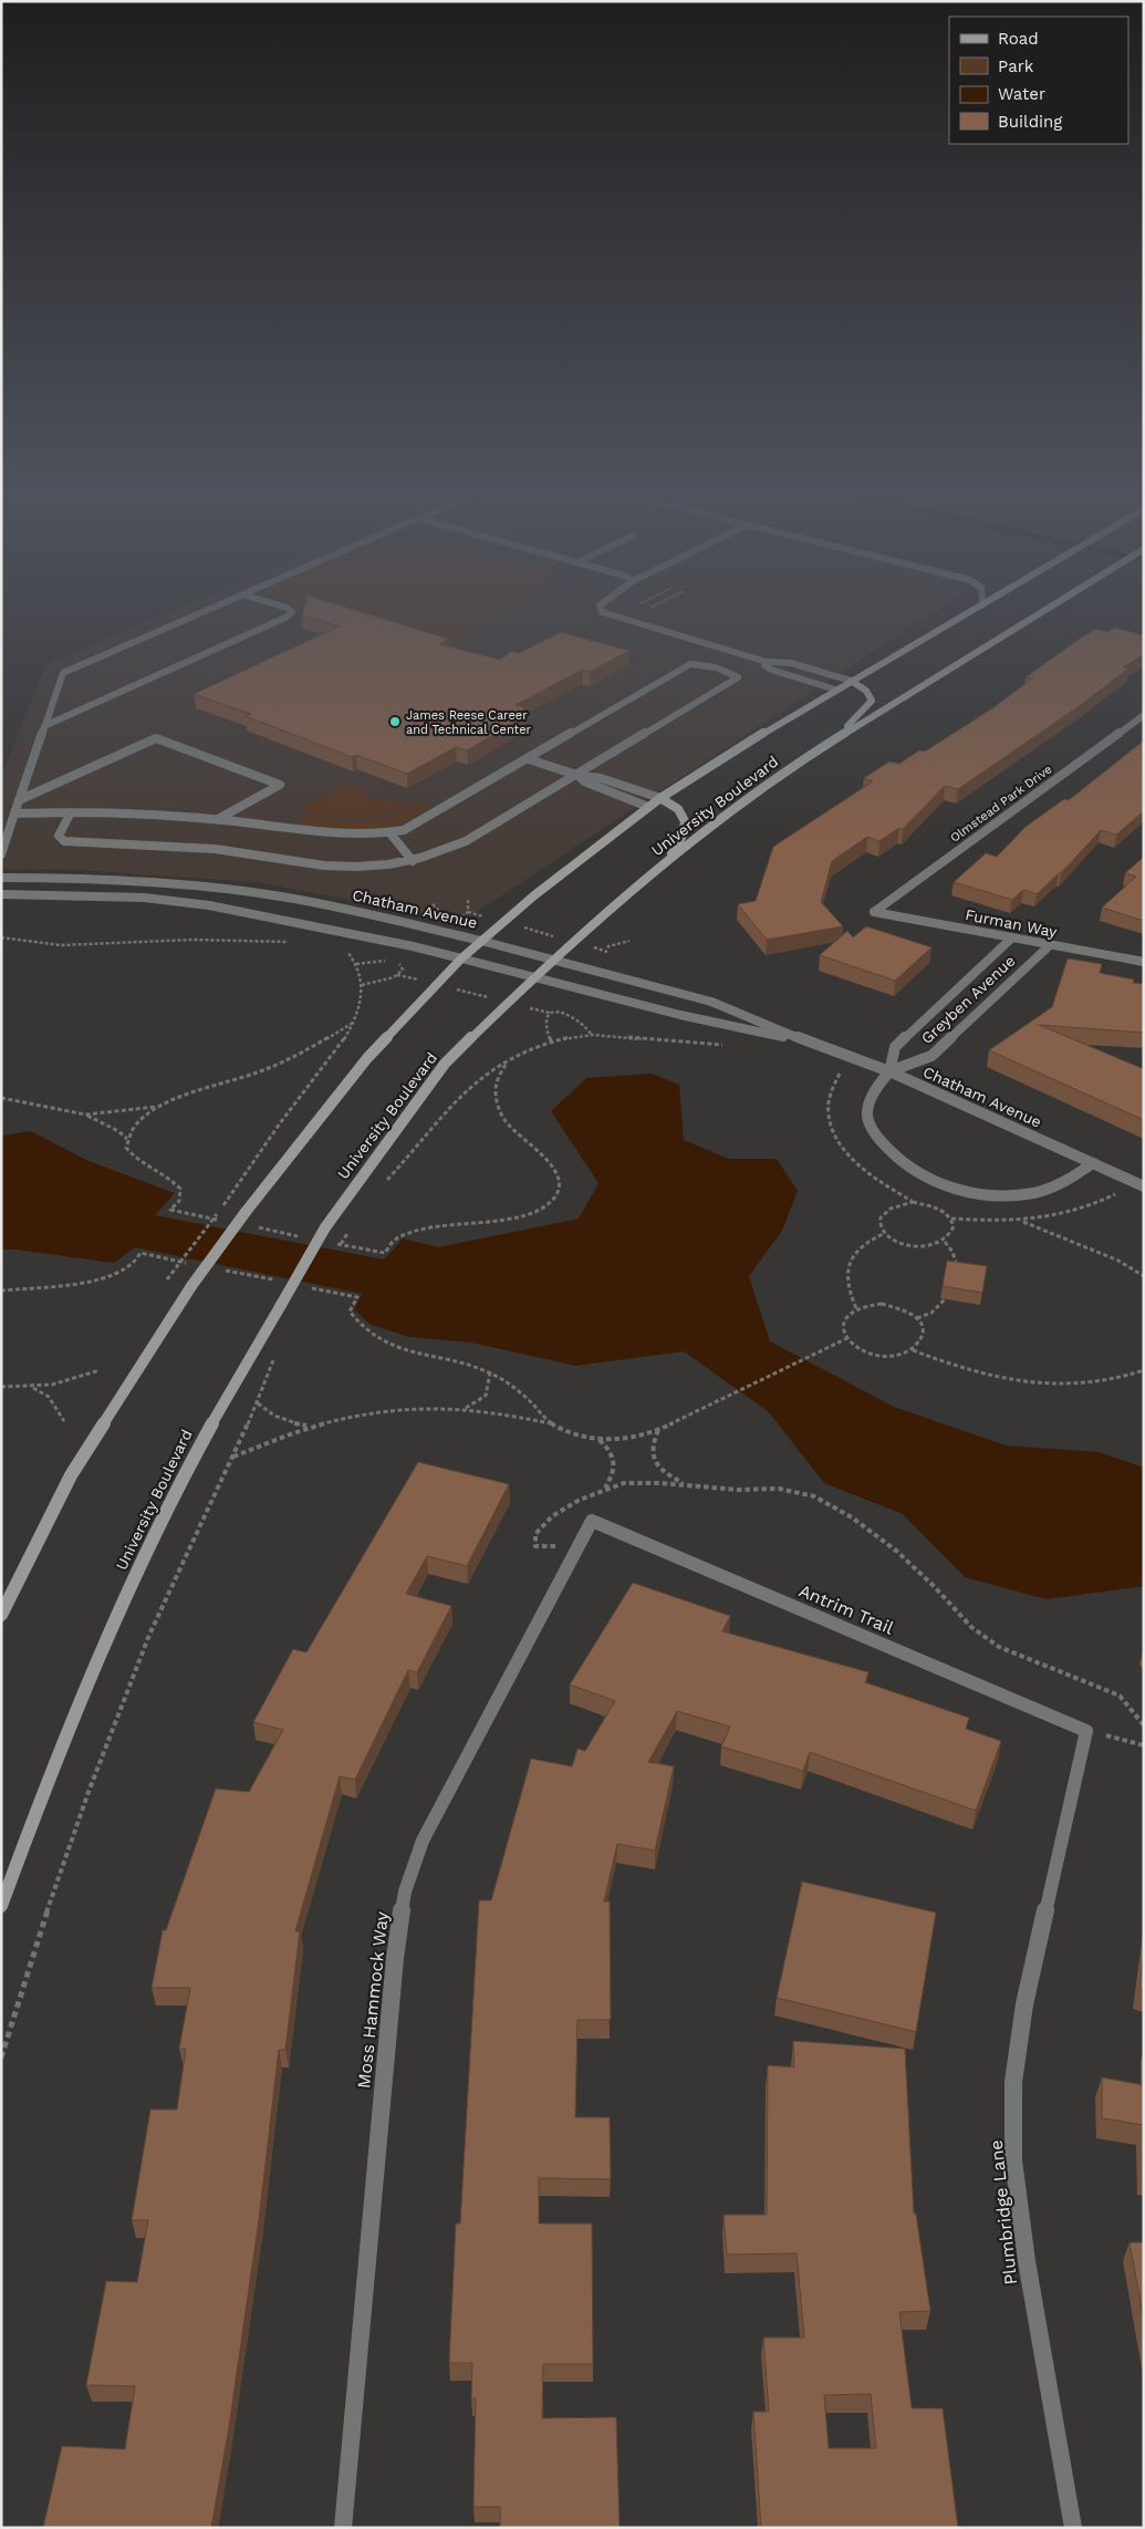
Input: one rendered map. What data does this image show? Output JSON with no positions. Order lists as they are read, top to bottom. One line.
{"streets":{"main road":["University Boulevard"],"street":["Olmstead Park Drive","Chatham Avenue","Furman Way","Greyben Avenue","Antrim Trail","Moss Hammock Way","Plumbridge Lane"]},"crossings":[["Olmstead Park Drive","Furman Way"],["University Boulevard","Chatham Avenue"],["Chatham Avenue","Greyben Avenue"],["Furman Way","Greyben Avenue"],["Antrim Trail","Moss Hammock Way"],["Antrim Trail","Plumbridge Lane"]],"places":["James Reese Career and Technical Center"],"legend":["Road","Park","Water","Building"]}
